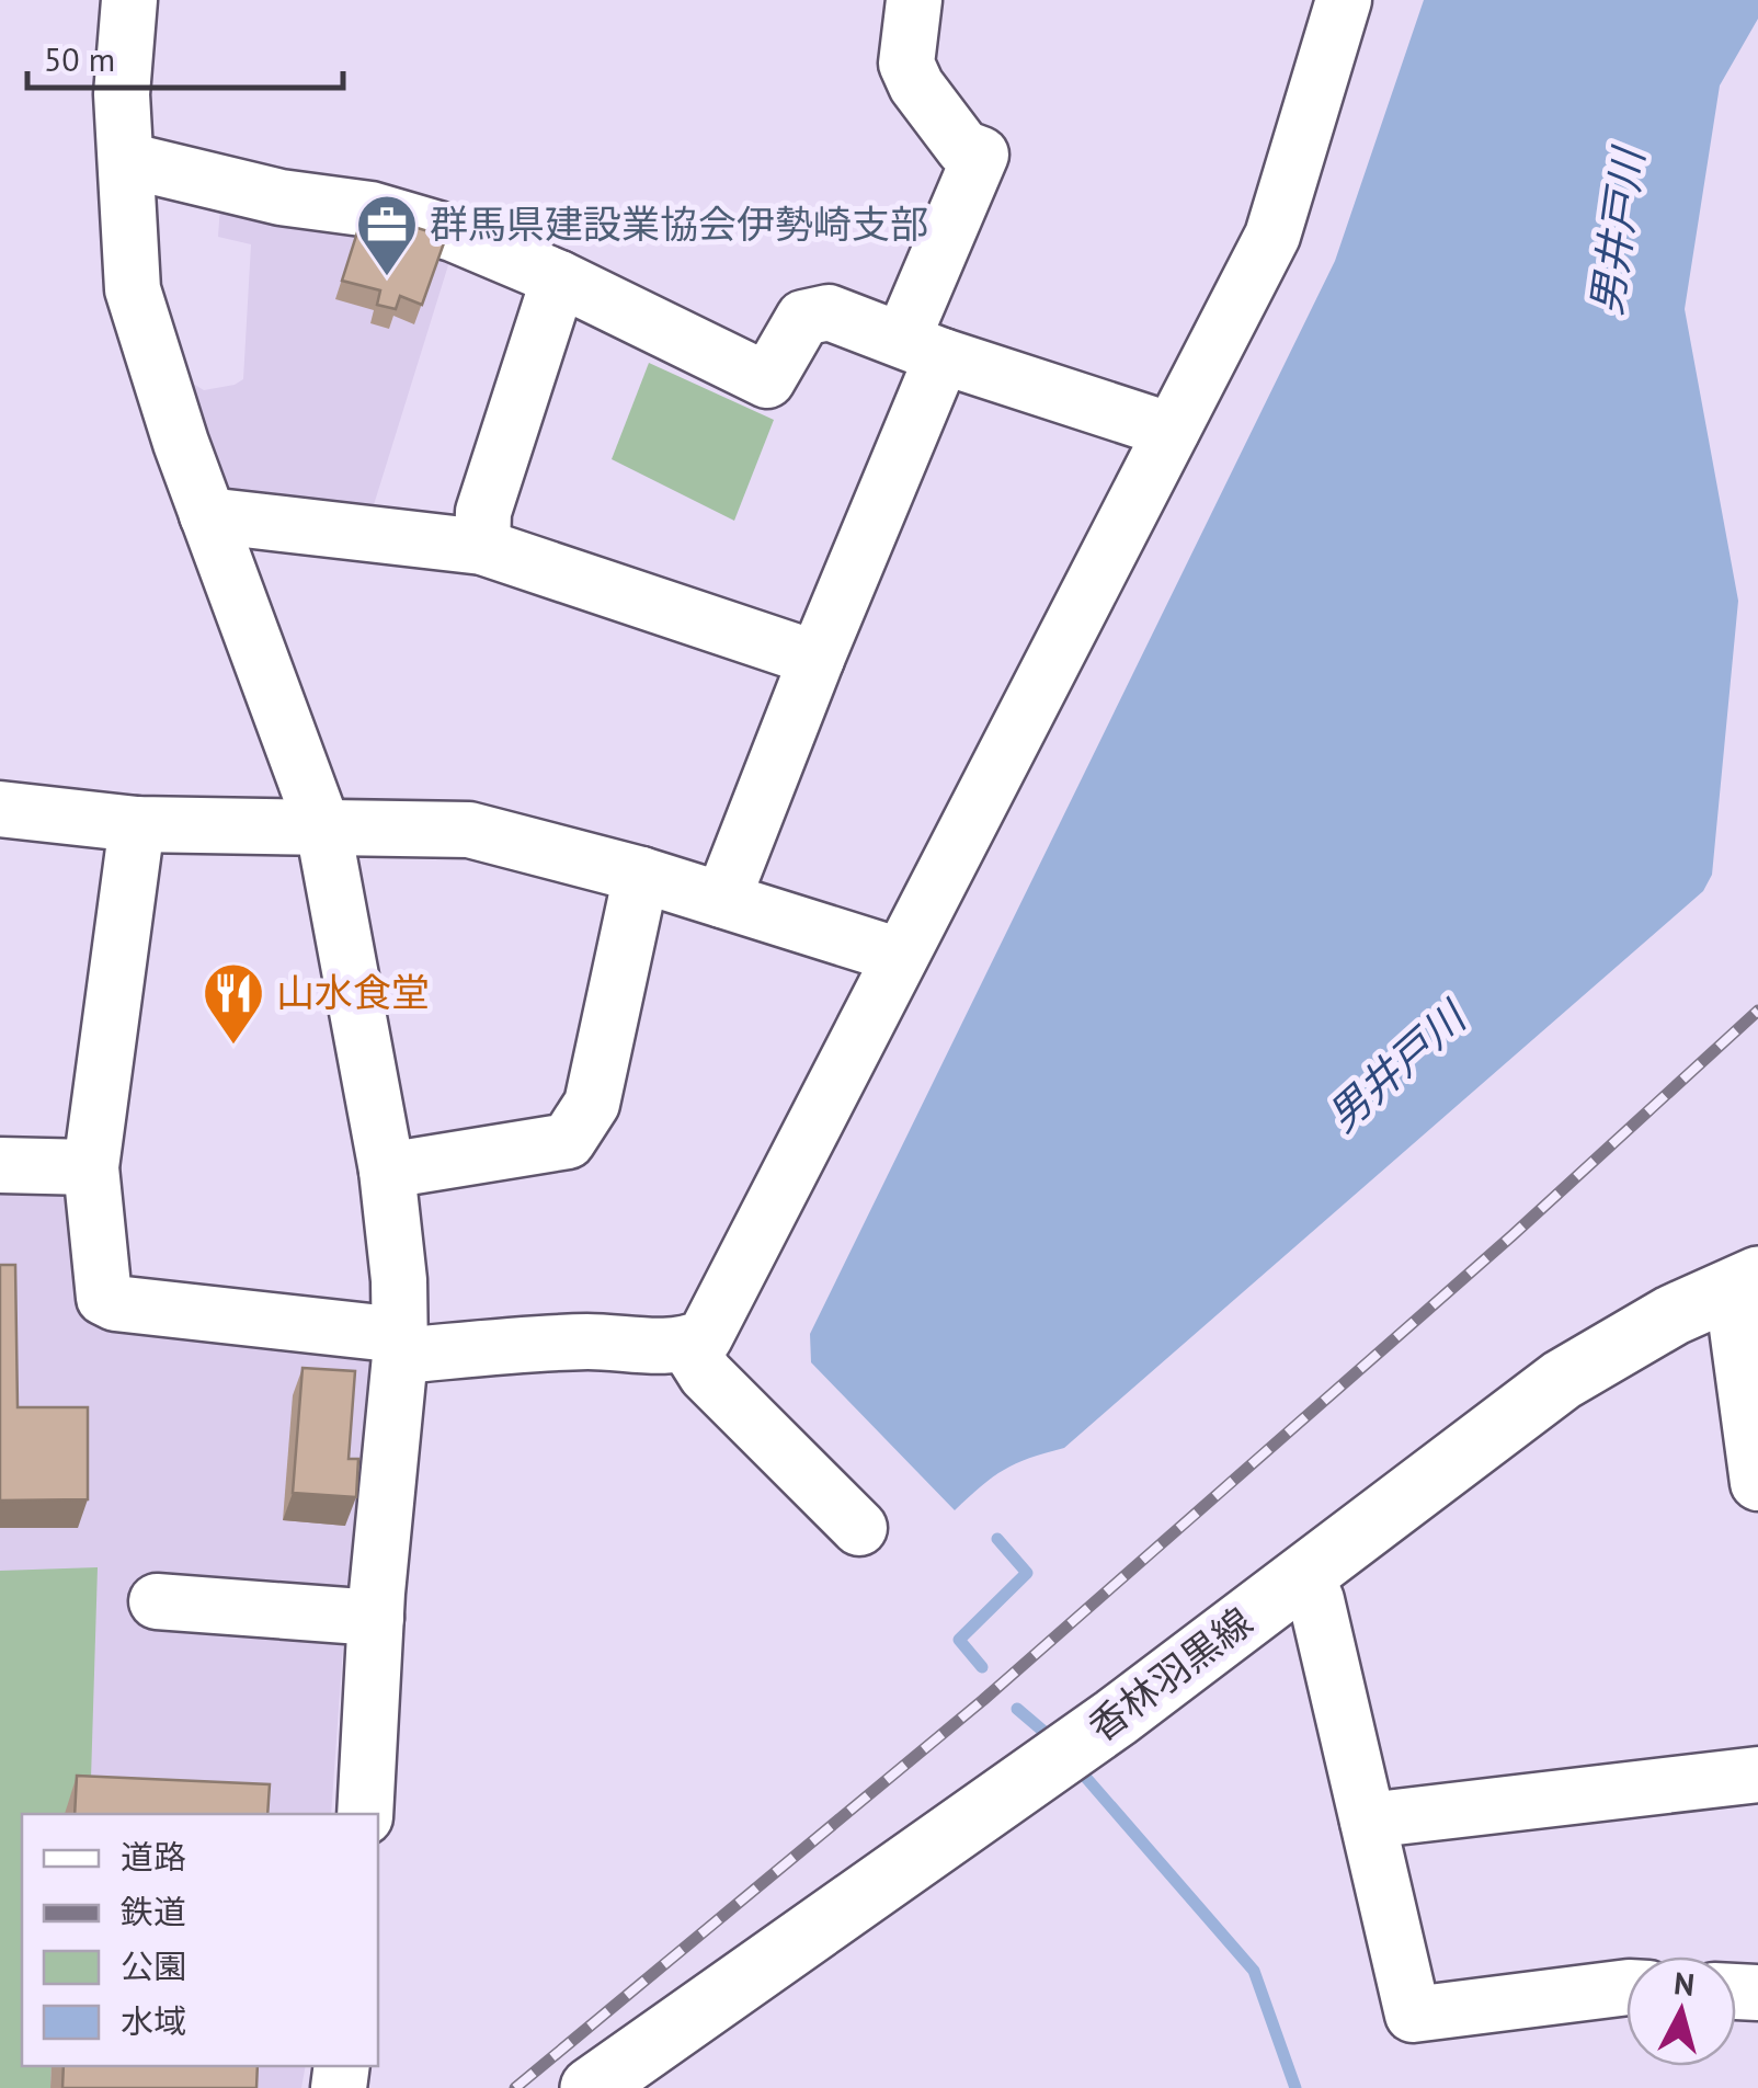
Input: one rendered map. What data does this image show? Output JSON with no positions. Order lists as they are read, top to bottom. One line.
{"streets":{"main road":["香林羽黒線"]},"water":["男井戸川"],"places":{"office":["群馬県建設業協会伊勢崎支部"],"restaurant":["山水食堂"]},"legend":["道路","鉄道","公園","水域"],"scale_bar":"50 m","north":"top"}
